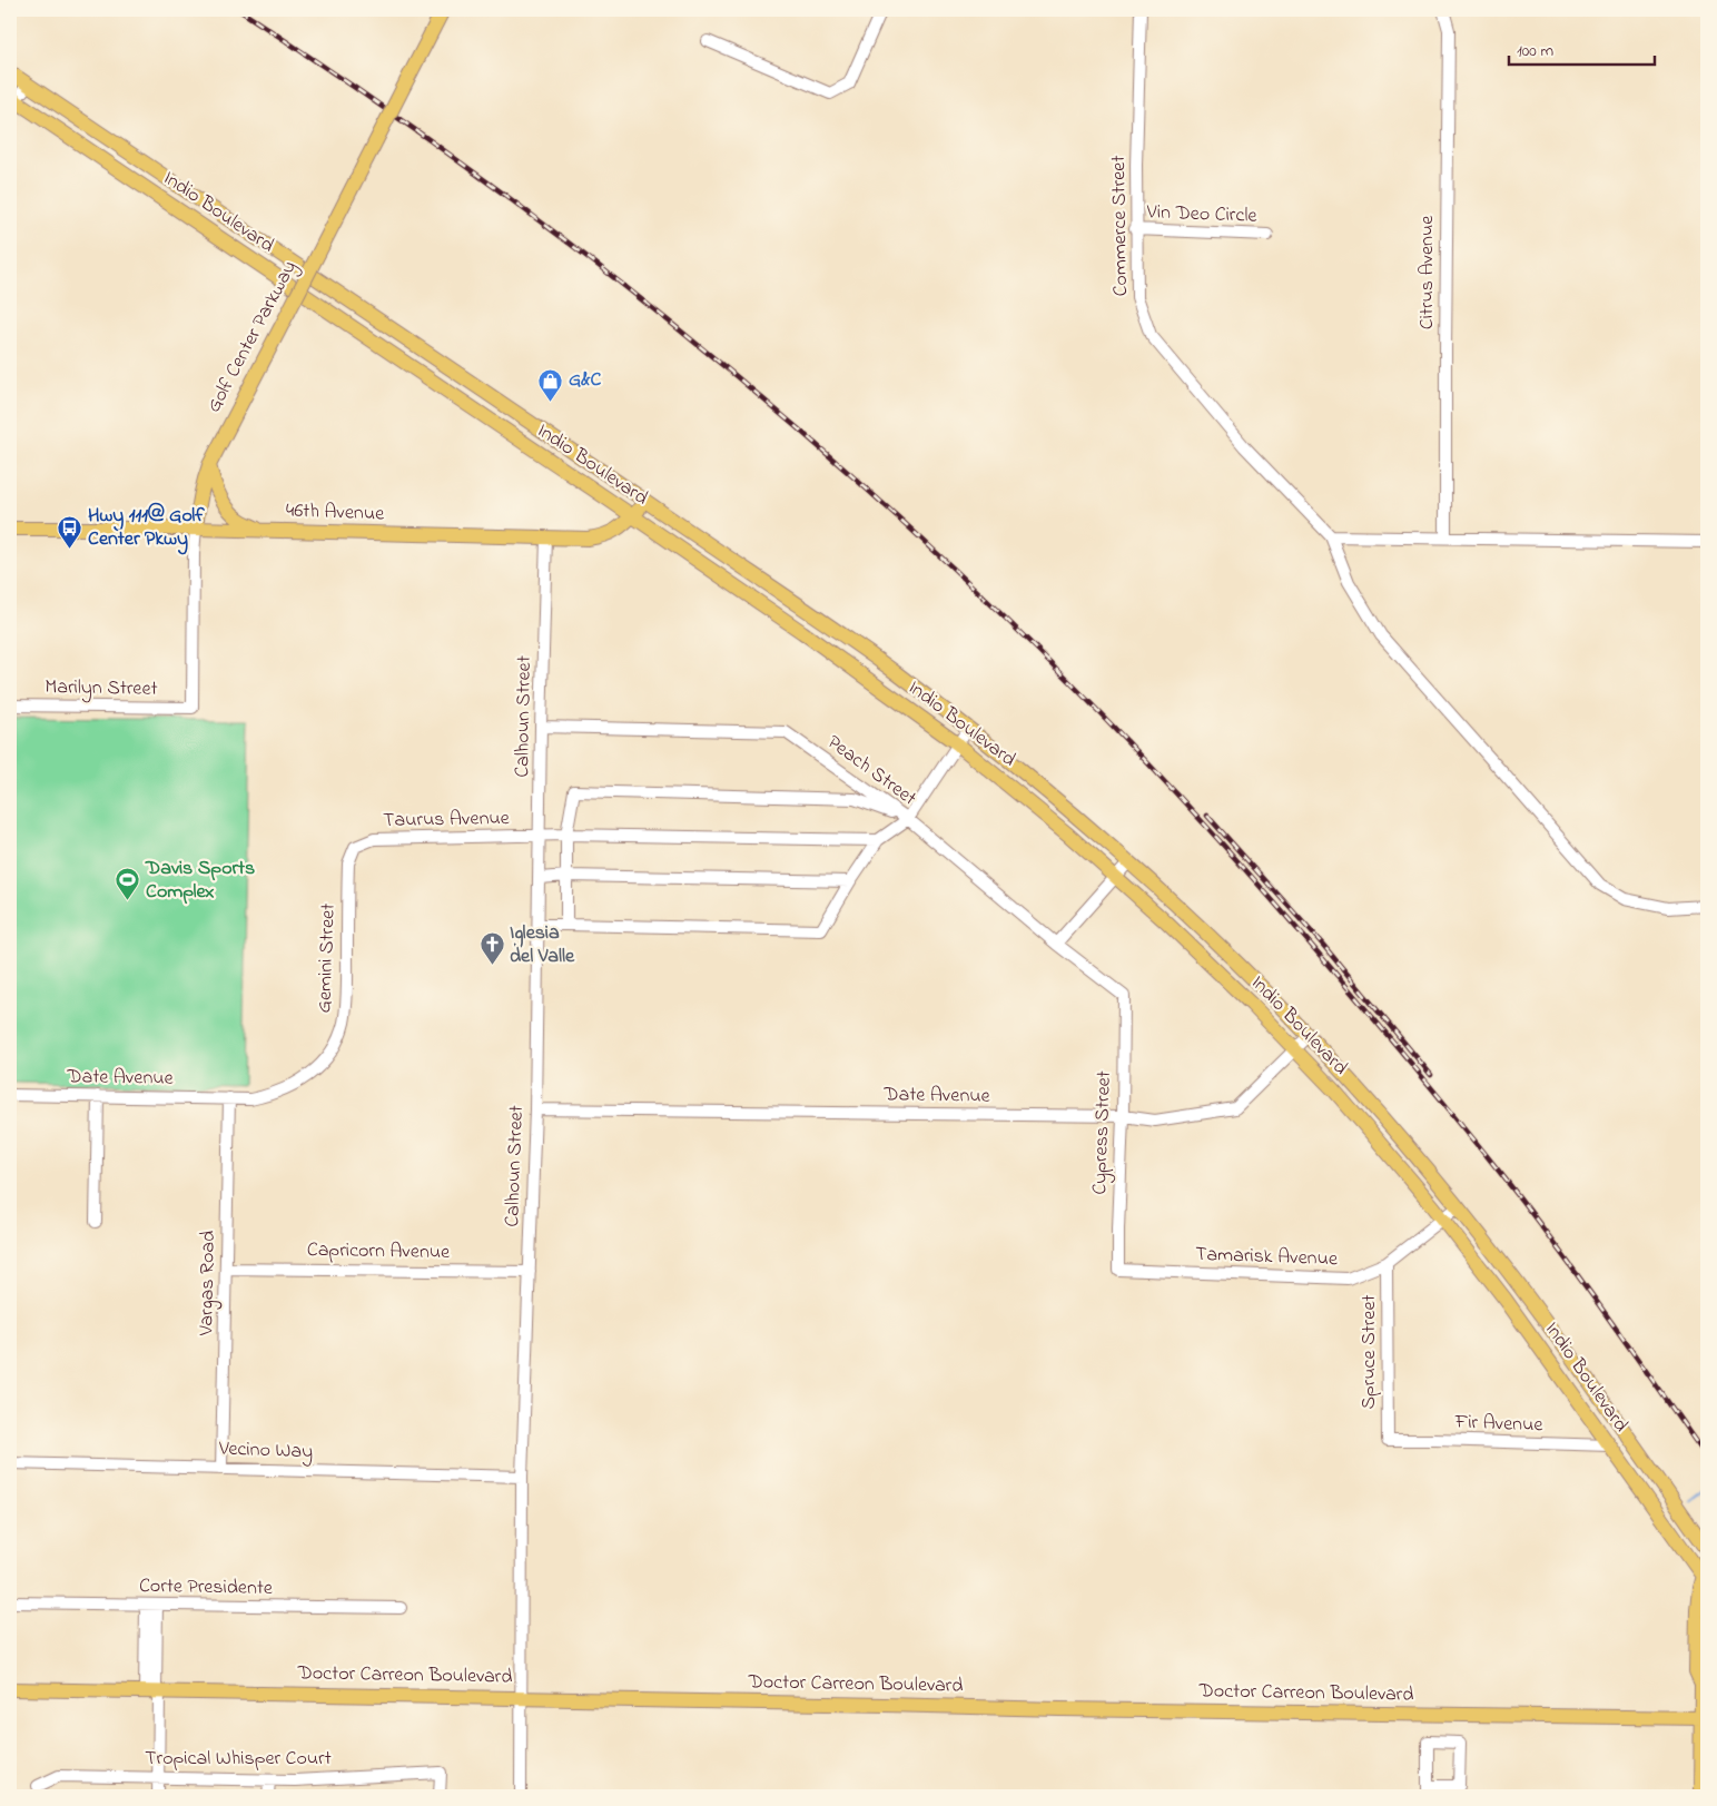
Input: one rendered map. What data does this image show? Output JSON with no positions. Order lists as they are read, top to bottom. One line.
{"streets":{"main road":["Indio Boulevard","Golf Center Parkway","46th Avenue","Doctor Carreon Boulevard"],"street":["Vin Deo Circle","Commerce Street","Citrus Avenue","Marilyn Street","Calhoun Street","Peach Street","Taurus Avenue","Gemini Street","Date Avenue","Cypress Street","Capricorn Avenue","Tamarisk Avenue","Vargas Road","Spruce Street","Fir Avenue","Vecino Way","Corte Presidente","Tropical Whisper Court"]},"crossings":[["Indio Boulevard","46th Avenue"],["Indio Boulevard","Date Avenue"],["Indio Boulevard","Tamarisk Avenue"],["Indio Boulevard","Fir Avenue"],["Vin Deo Circle","Commerce Street"],["Golf Center Parkway","46th Avenue"],["Golf Center Parkway","Marilyn Street"],["46th Avenue","Calhoun Street"],["Calhoun Street","Peach Street"],["Calhoun Street","Taurus Avenue"],["Calhoun Street","Date Avenue"],["Calhoun Street","Capricorn Avenue"],["Calhoun Street","Vecino Way"],["Calhoun Street","Doctor Carreon Boulevard"],["Peach Street","Cypress Street"],["Taurus Avenue","Gemini Street"],["Gemini Street","Date Avenue"],["Gemini Street","Vargas Road"],["Date Avenue","Cypress Street"],["Date Avenue","Vargas Road"],["Cypress Street","Tamarisk Avenue"],["Capricorn Avenue","Vargas Road"],["Tamarisk Avenue","Spruce Street"],["Vargas Road","Vecino Way"],["Spruce Street","Fir Avenue"]],"places":{"shop":["G&C"],"bus stop":["Hwy 111@ Golf Center Pkwy"],"sports":["Davis Sports Complex"],"church":["Iglesia del Valle"]},"scale_bar":"100 m"}
